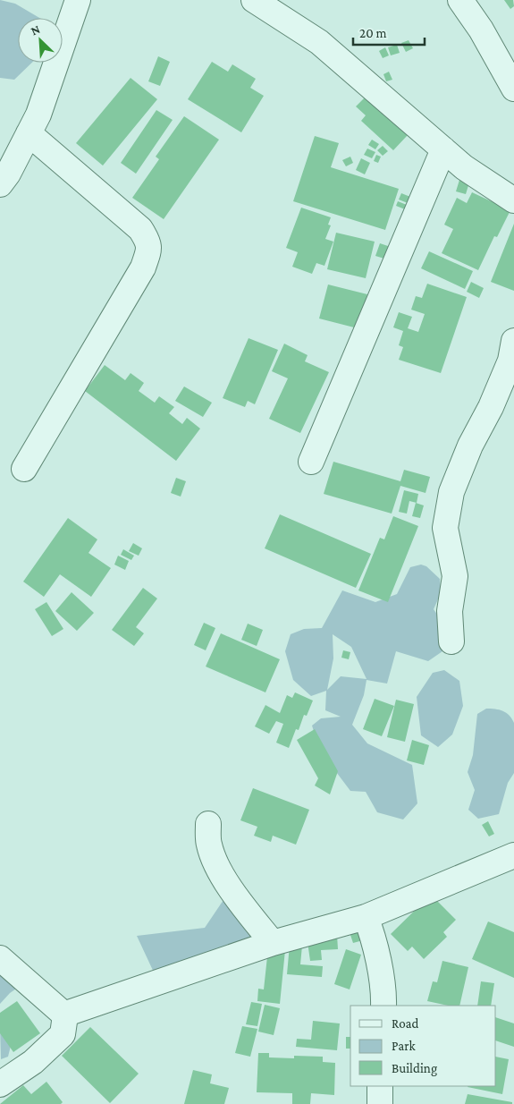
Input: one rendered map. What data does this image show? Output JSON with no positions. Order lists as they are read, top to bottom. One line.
{"legend":["Road","Park","Building"],"scale_bar":"20 m","north":"top left"}
